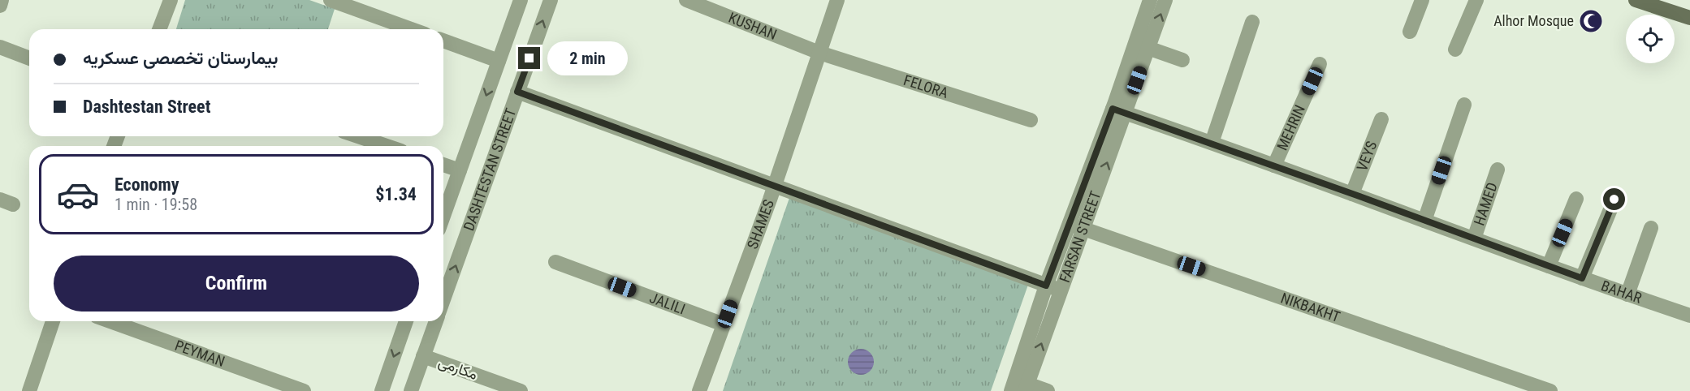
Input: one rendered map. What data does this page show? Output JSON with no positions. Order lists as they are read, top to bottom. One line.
{"streets":{"street":["KUSHAN","FELORA","MEHRIN","VEYS","DASHTESTAN STREET","HAMED","SHAMES","FARSAN STREET","BAHAR","JALILI","NIKBAKHT","PEYMAN","مکارمی"]},"crossings":[["KUSHAN","FELORA"],["KUSHAN","SHAMES"],["FELORA","SHAMES"],["MEHRIN","BAHAR"],["VEYS","BAHAR"],["DASHTESTAN STREET","مکارمی"],["HAMED","BAHAR"],["SHAMES","JALILI"],["FARSAN STREET","BAHAR"],["FARSAN STREET","NIKBAKHT"]],"places":{"mosque":["Alhor Mosque"]},"page":{"banner":["بیمارستان تخصصی عسکریه","Dashtestan Street"],"bubble":"2 min","list":[{"name":"Economy","note":"1 min · 19:58","value":"$1.34"}],"buttons":"Confirm"}}
